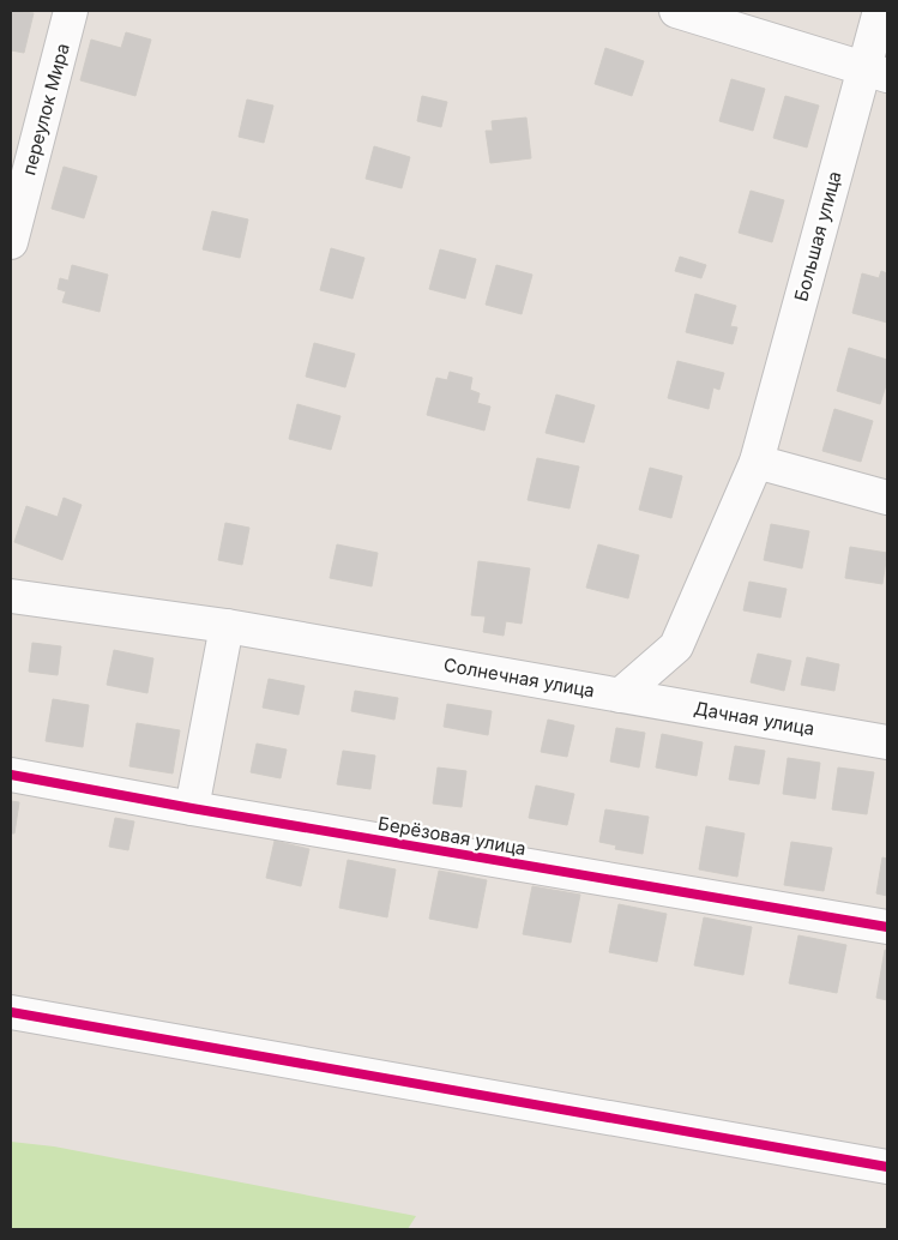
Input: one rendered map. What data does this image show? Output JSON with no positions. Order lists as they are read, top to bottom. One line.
{"streets":{"street":["переулок Мира","Большая улица","Солнечная улица","Дачная улица","Берёзовая улица"]},"crossings":[["Большая улица","Солнечная улица"],["Солнечная улица","Дачная улица"]]}
